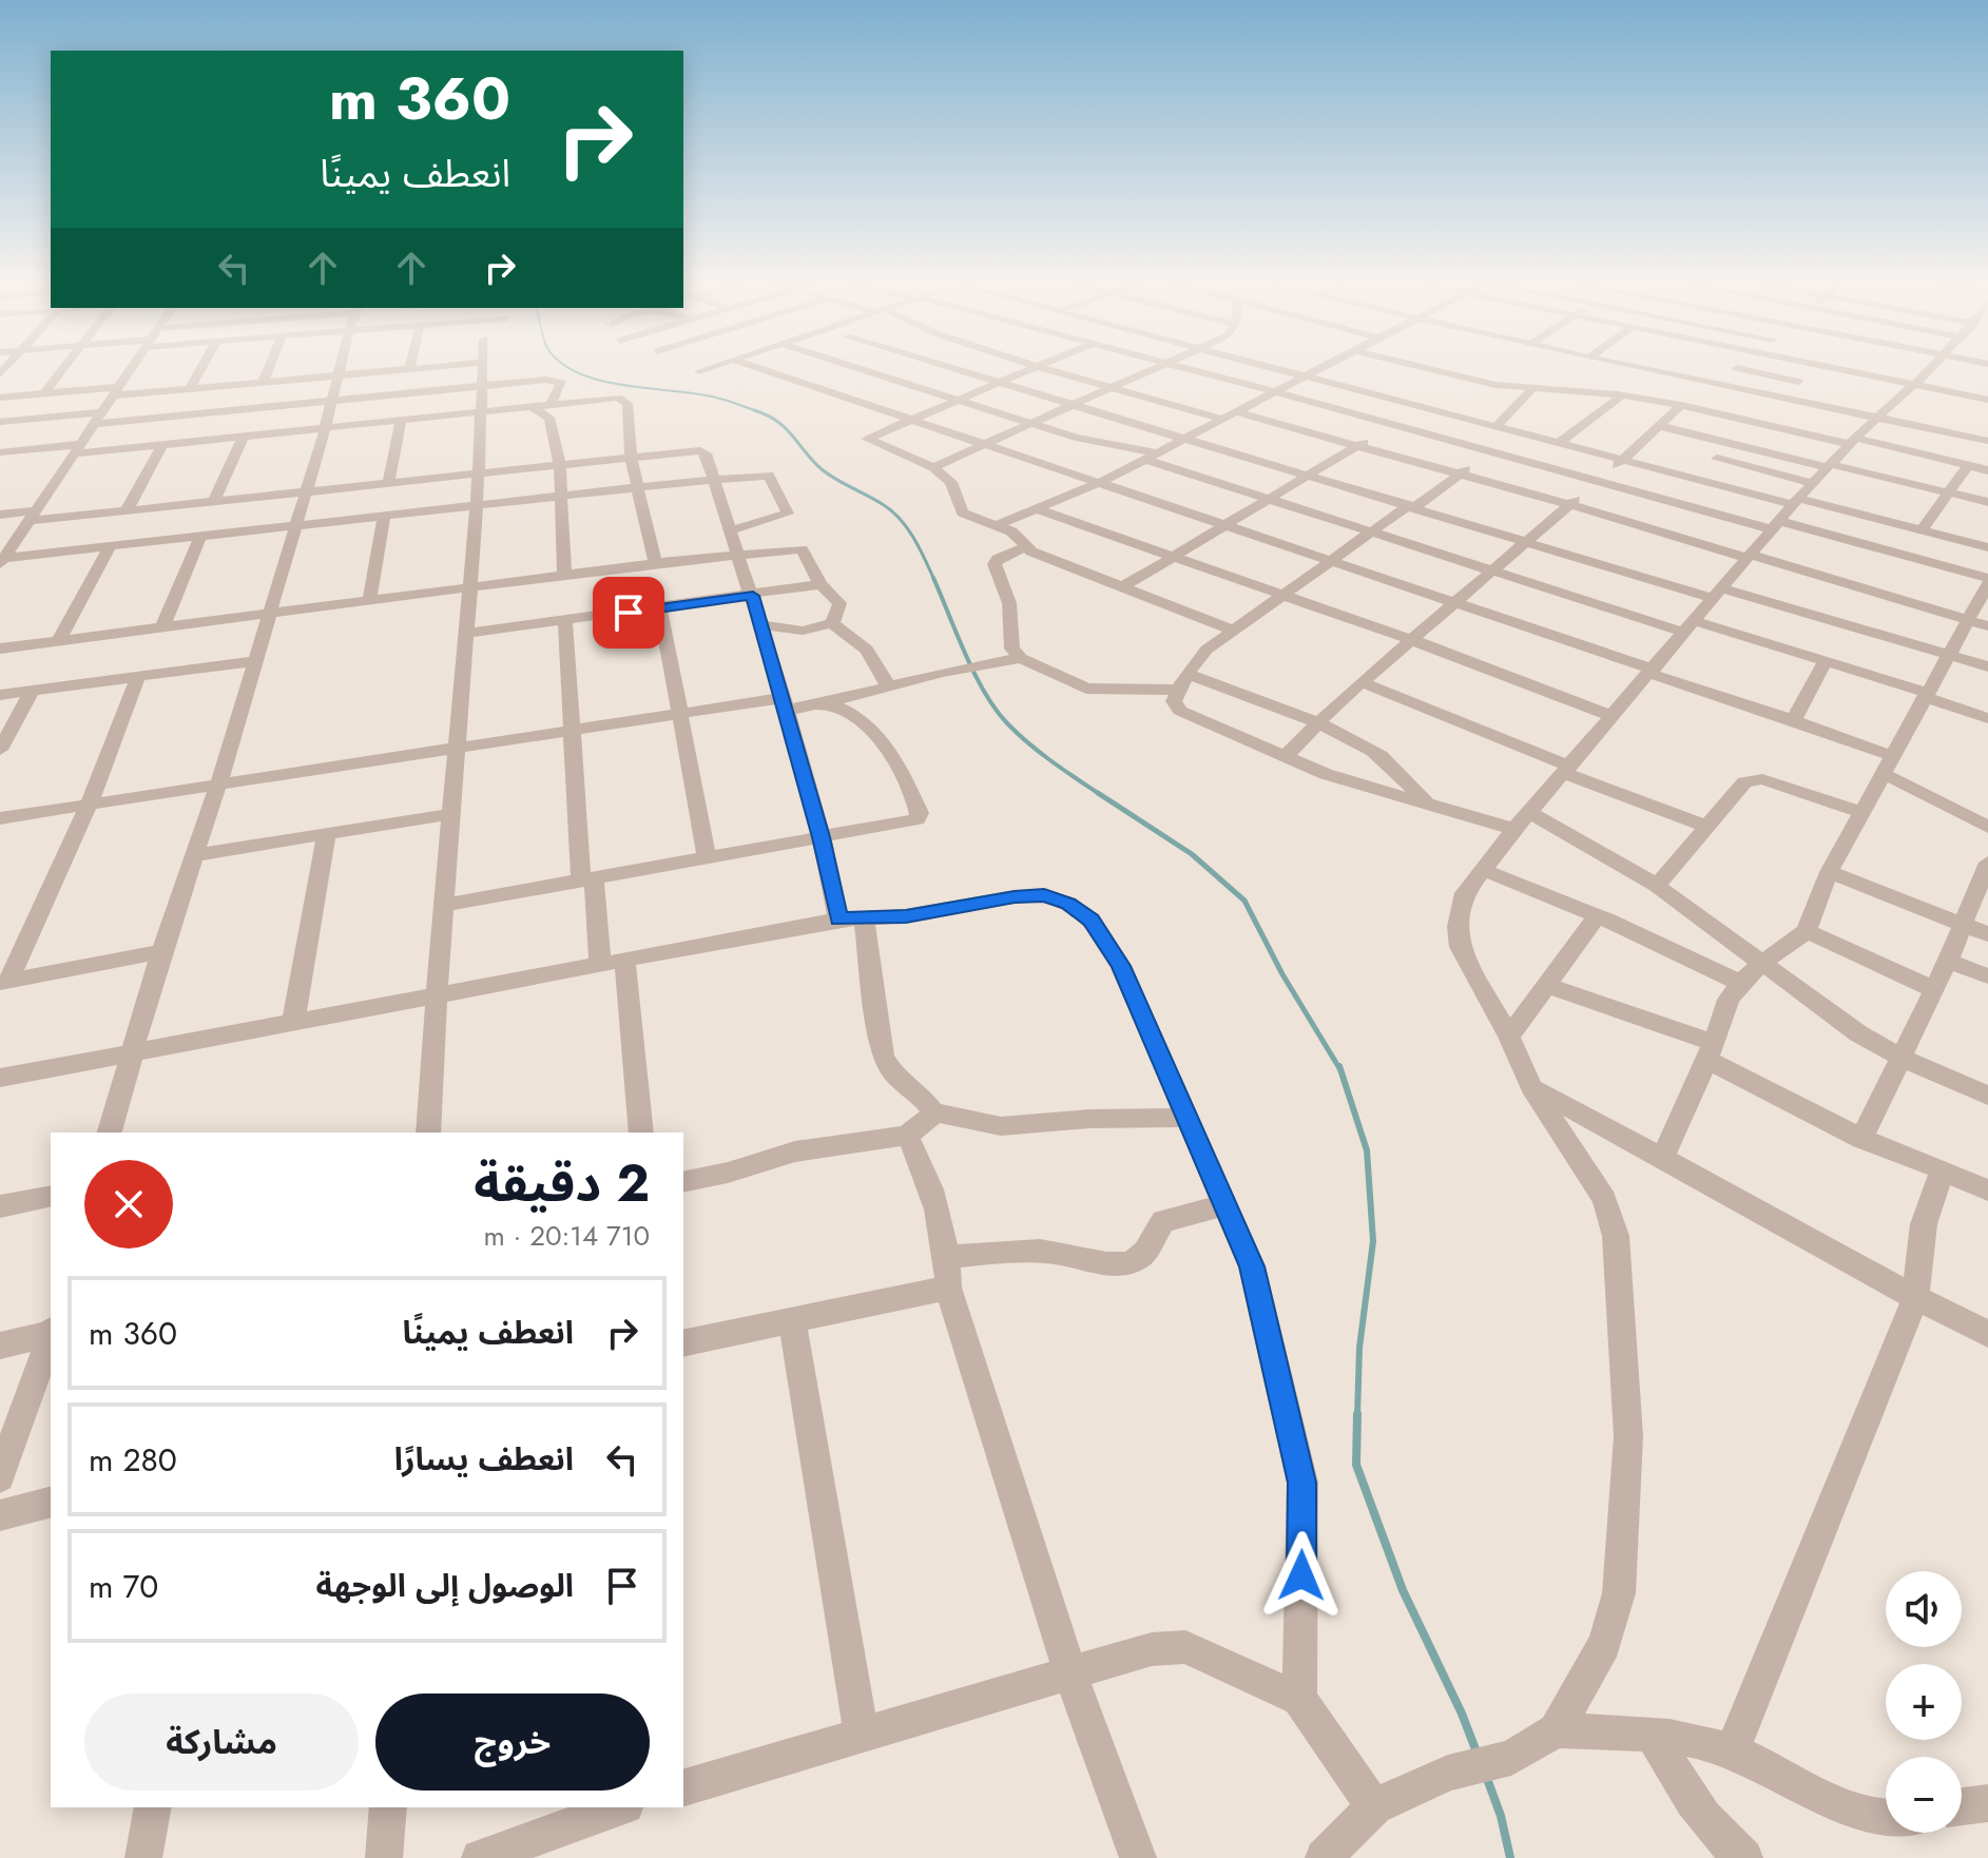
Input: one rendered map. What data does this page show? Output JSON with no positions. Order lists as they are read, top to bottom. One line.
{"page":{"turn":["360 m","انعطف يمينًا"],"heading":["2 دقيقة","710 m · 20:14"],"list":[{"name":"انعطف يمينًا","value":"360 m"},{"name":"انعطف يسارًا","value":"280 m"},{"name":"الوصول إلى الوجهة","value":"70 m"}],"map_buttons":["+","−"],"buttons":["خروج","مشاركة"]}}
